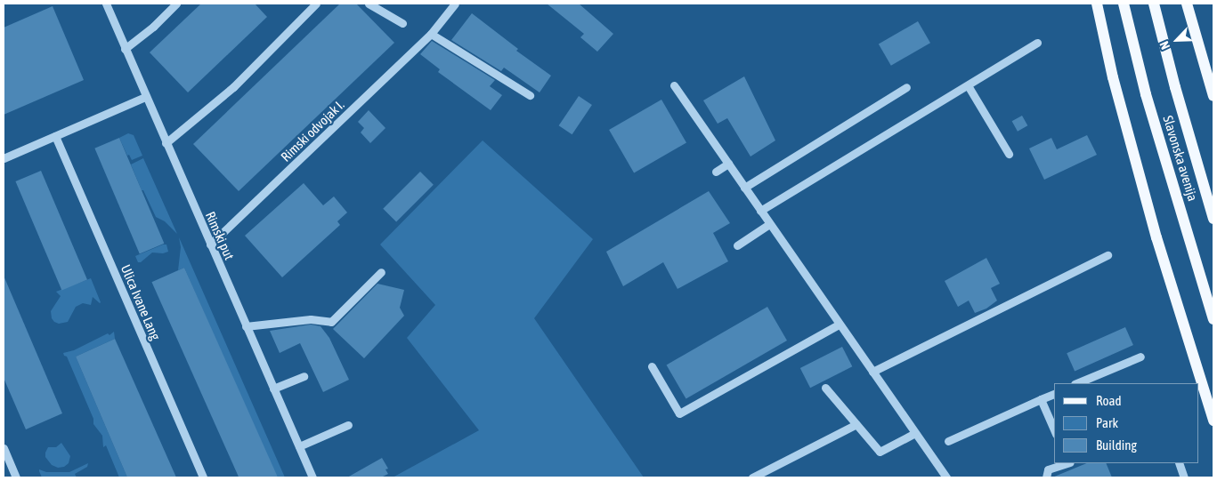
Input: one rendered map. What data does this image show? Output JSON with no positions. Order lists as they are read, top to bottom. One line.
{"streets":{"main road":["Slavonska avenija"],"street":["Rimski odvojak I.","Rimski put","Ulica Ivane Lang"]},"crossings":[["Rimski odvojak I.","Rimski put"]],"legend":["Road","Park","Building"],"north":"bottom left"}
